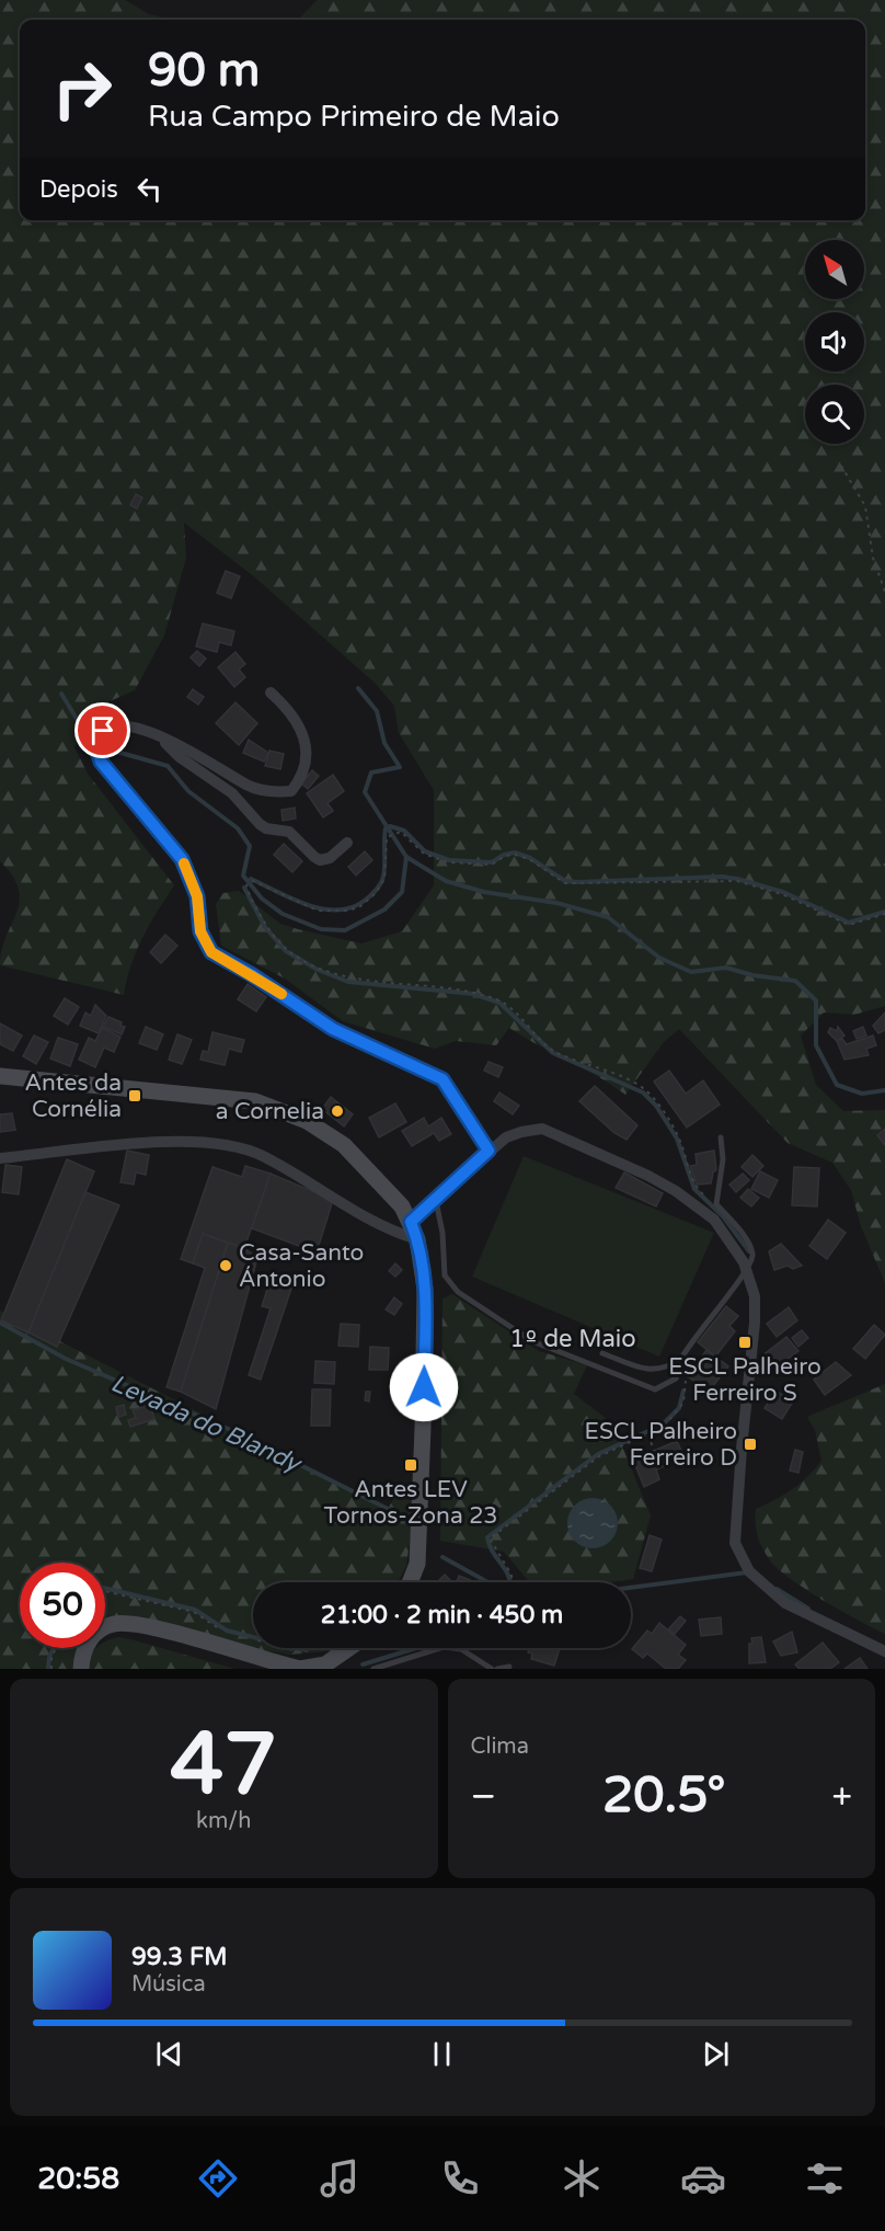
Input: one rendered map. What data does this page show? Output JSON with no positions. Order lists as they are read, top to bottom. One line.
{"districts":["1º de Maio"],"water":["Levada do Blandy"],"places":{"transit":["Antes da Cornélia","ESCL Palheiro Ferreiro S","ESCL Palheiro Ferreiro D","Antes LEV Tornos-Zona 23"],"other":["a Cornelia","Casa-Santo Ántonio"]},"north":"top left","page":{"turn":["90 m","Rua Campo Primeiro de Maio"],"then":"Depois","limit":"50","trip":"21:00 · 2 min · 450 m","tile":[["47","km/h"],"Clima"],"heat":["−","20.5°","+"],"song":["99.3 FM","Música"],"tabs":"20:58"}}
